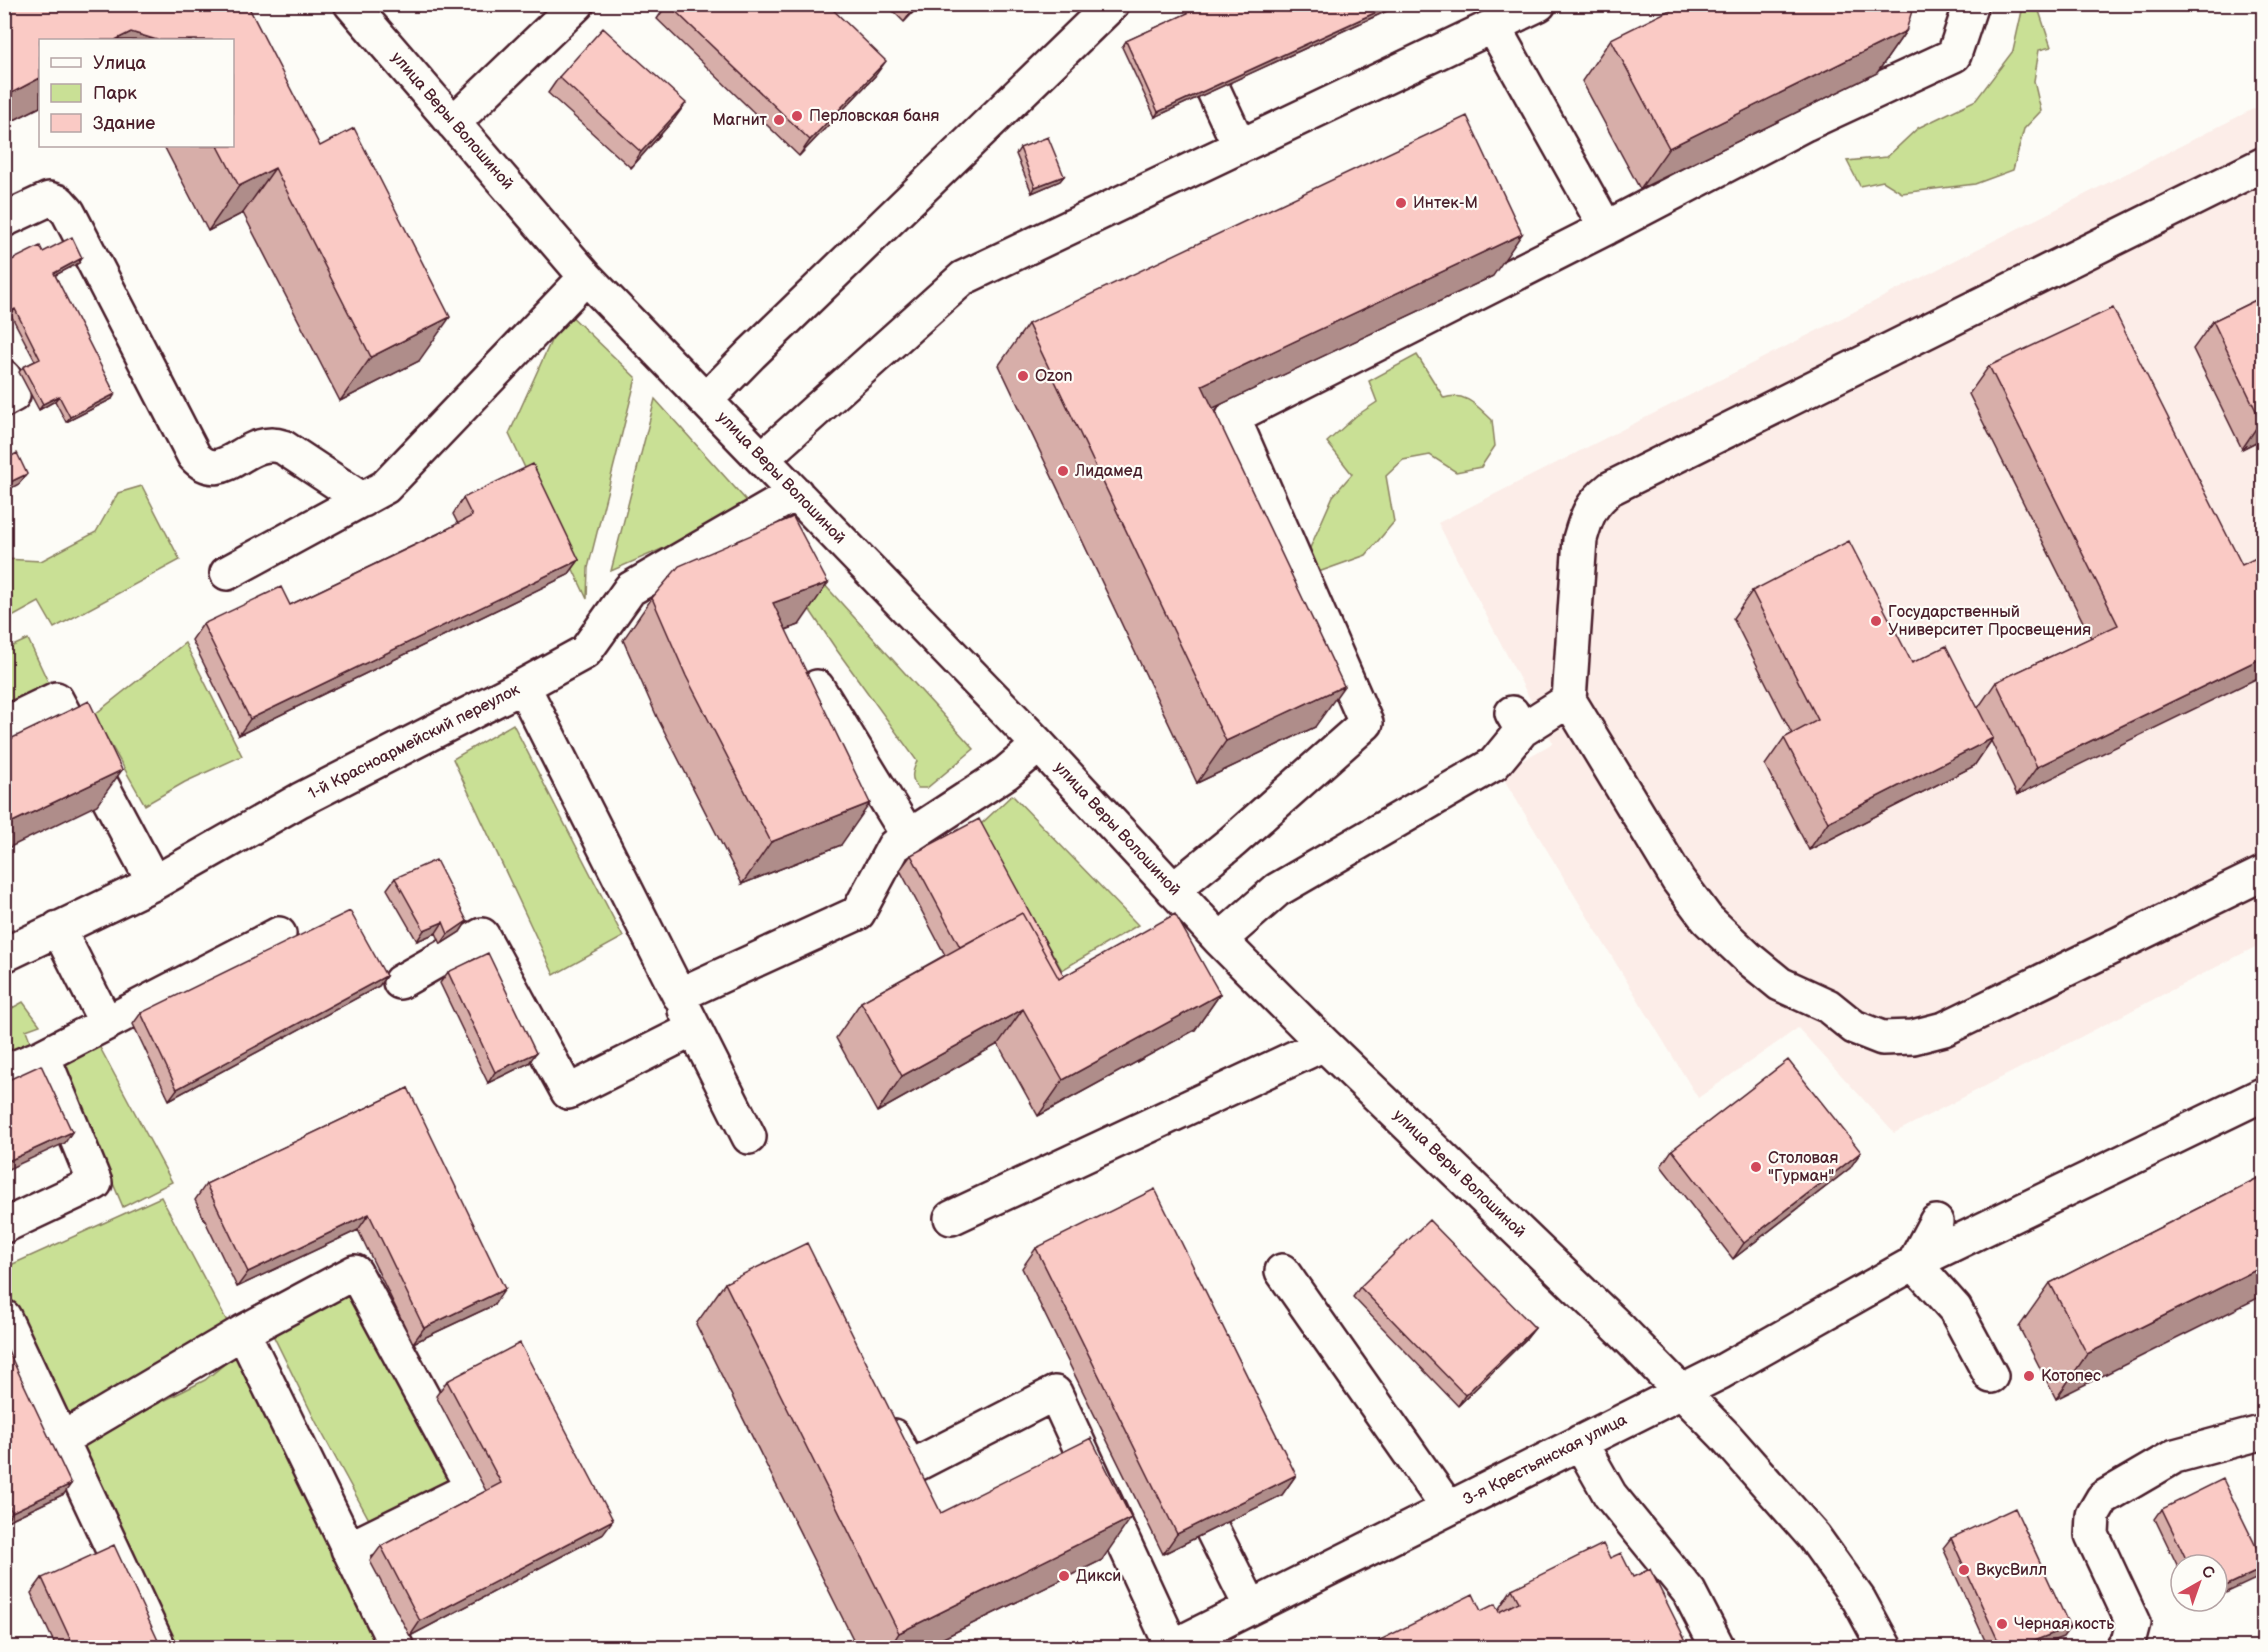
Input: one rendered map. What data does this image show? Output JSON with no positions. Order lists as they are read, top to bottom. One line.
{"streets":{"street":["улица Веры Волошиной","1-й Красноармейский переулок","3-я Крестьянская улица"]},"crossings":[["улица Веры Волошиной","1-й Красноармейский переулок"],["улица Веры Волошиной","3-я Крестьянская улица"]],"places":["Перловская баня","Магнит","Интек-М","Ozon","Лидамед","Государственный Университет Просвещения","Столовая \"Гурман\"","Котопес","ВкусВилл","Дикси","Черная кость"],"legend":["Улица","Парк","Здание"],"north":"top right"}
